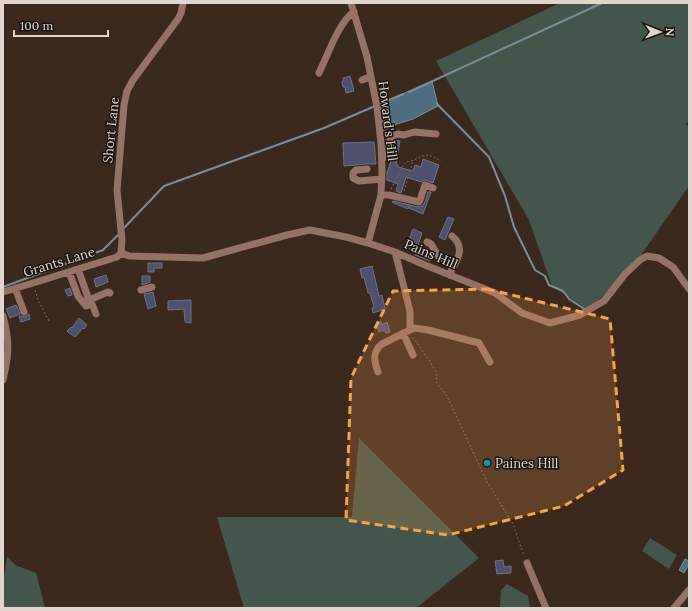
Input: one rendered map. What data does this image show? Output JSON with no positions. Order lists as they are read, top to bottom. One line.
{"streets":{"street":["Howard's Hill","Short Lane","Pains Hill","Grants Lane"]},"crossings":[["Howard's Hill","Pains Hill"],["Short Lane","Pains Hill"],["Short Lane","Grants Lane"],["Pains Hill","Grants Lane"]],"places":["Paines Hill"],"scale_bar":"100 m","north":"right"}
